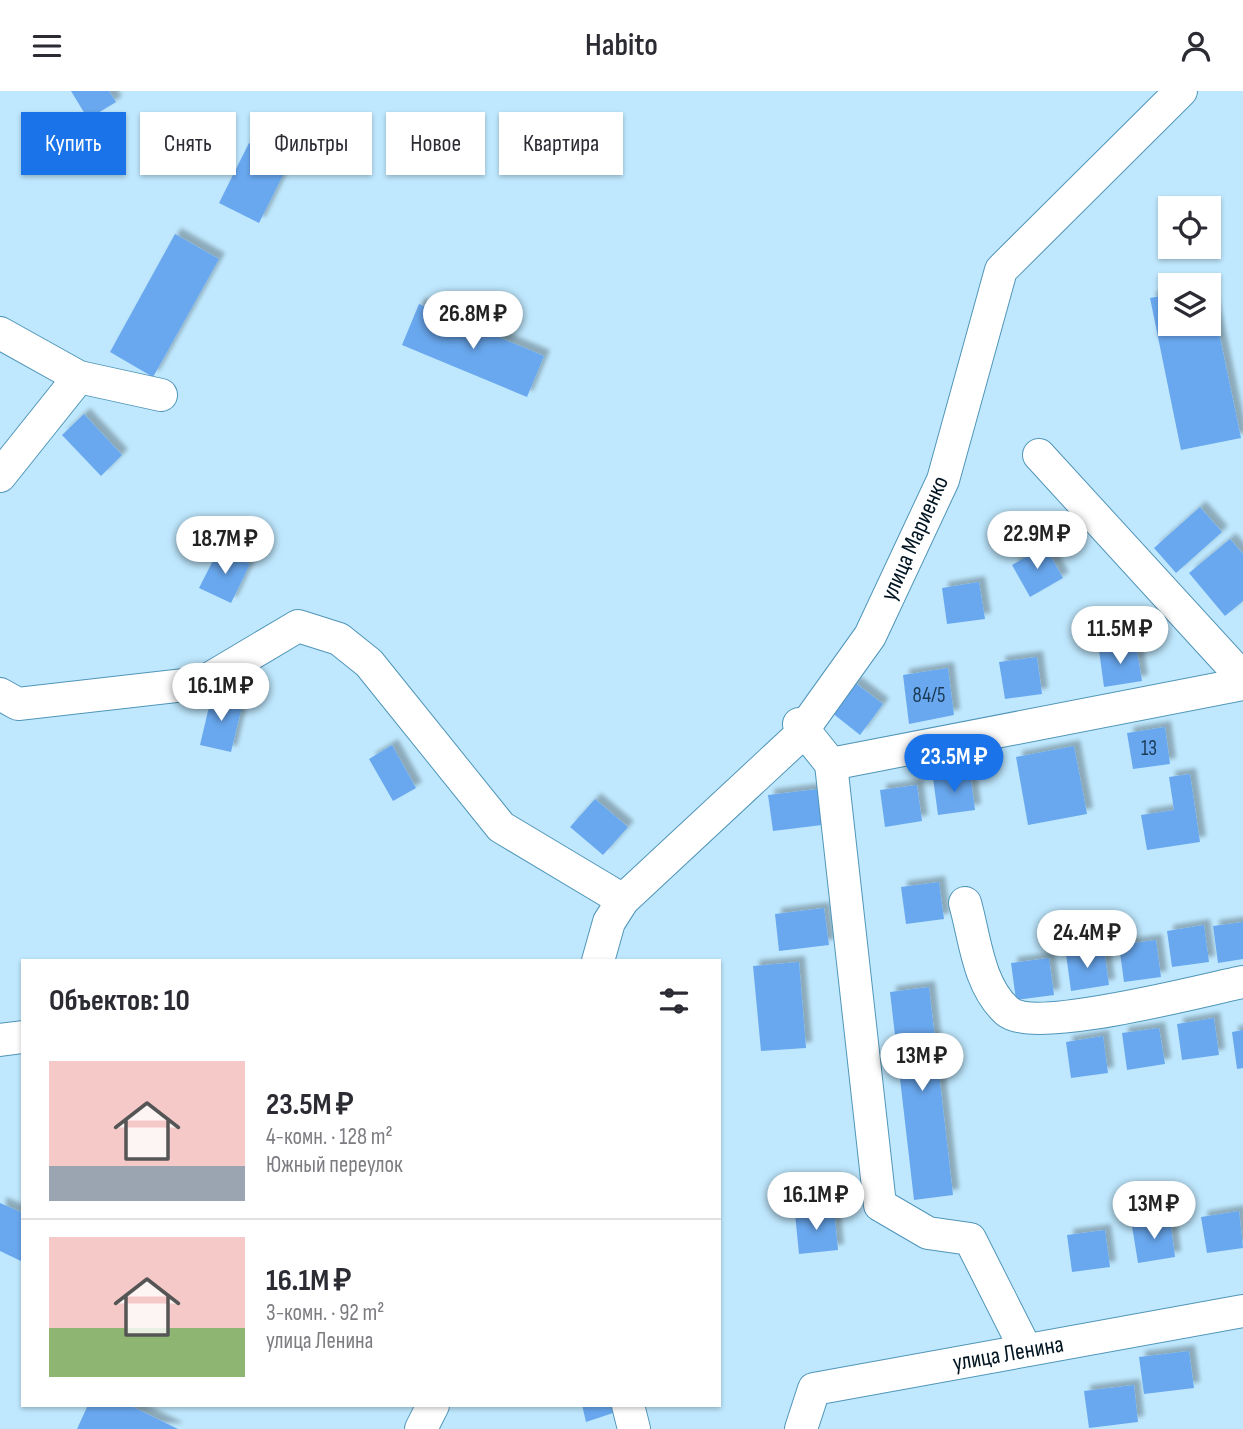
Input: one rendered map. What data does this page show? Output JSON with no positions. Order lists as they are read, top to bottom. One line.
{"streets":{"street":["улица Мариенко","улица Ленина"]},"house_numbers":["84/5","13"],"page":{"header":"Habito","chip":["Купить","Снять","Фильтры","Новое","Квартира"],"price":["26.8M ₽","22.9M ₽","18.7M ₽","11.5M ₽","16.1M ₽","23.5M ₽","24.4M ₽","13M ₽","16.1M ₽","13M ₽"],"heading":"Объектов: 10","list":[{"name":"23.5M ₽","note":"4-комн. · 128 m² · Южный переулок"},{"name":"16.1M ₽","note":"3-комн. · 92 m² · улица Ленина"}]}}
